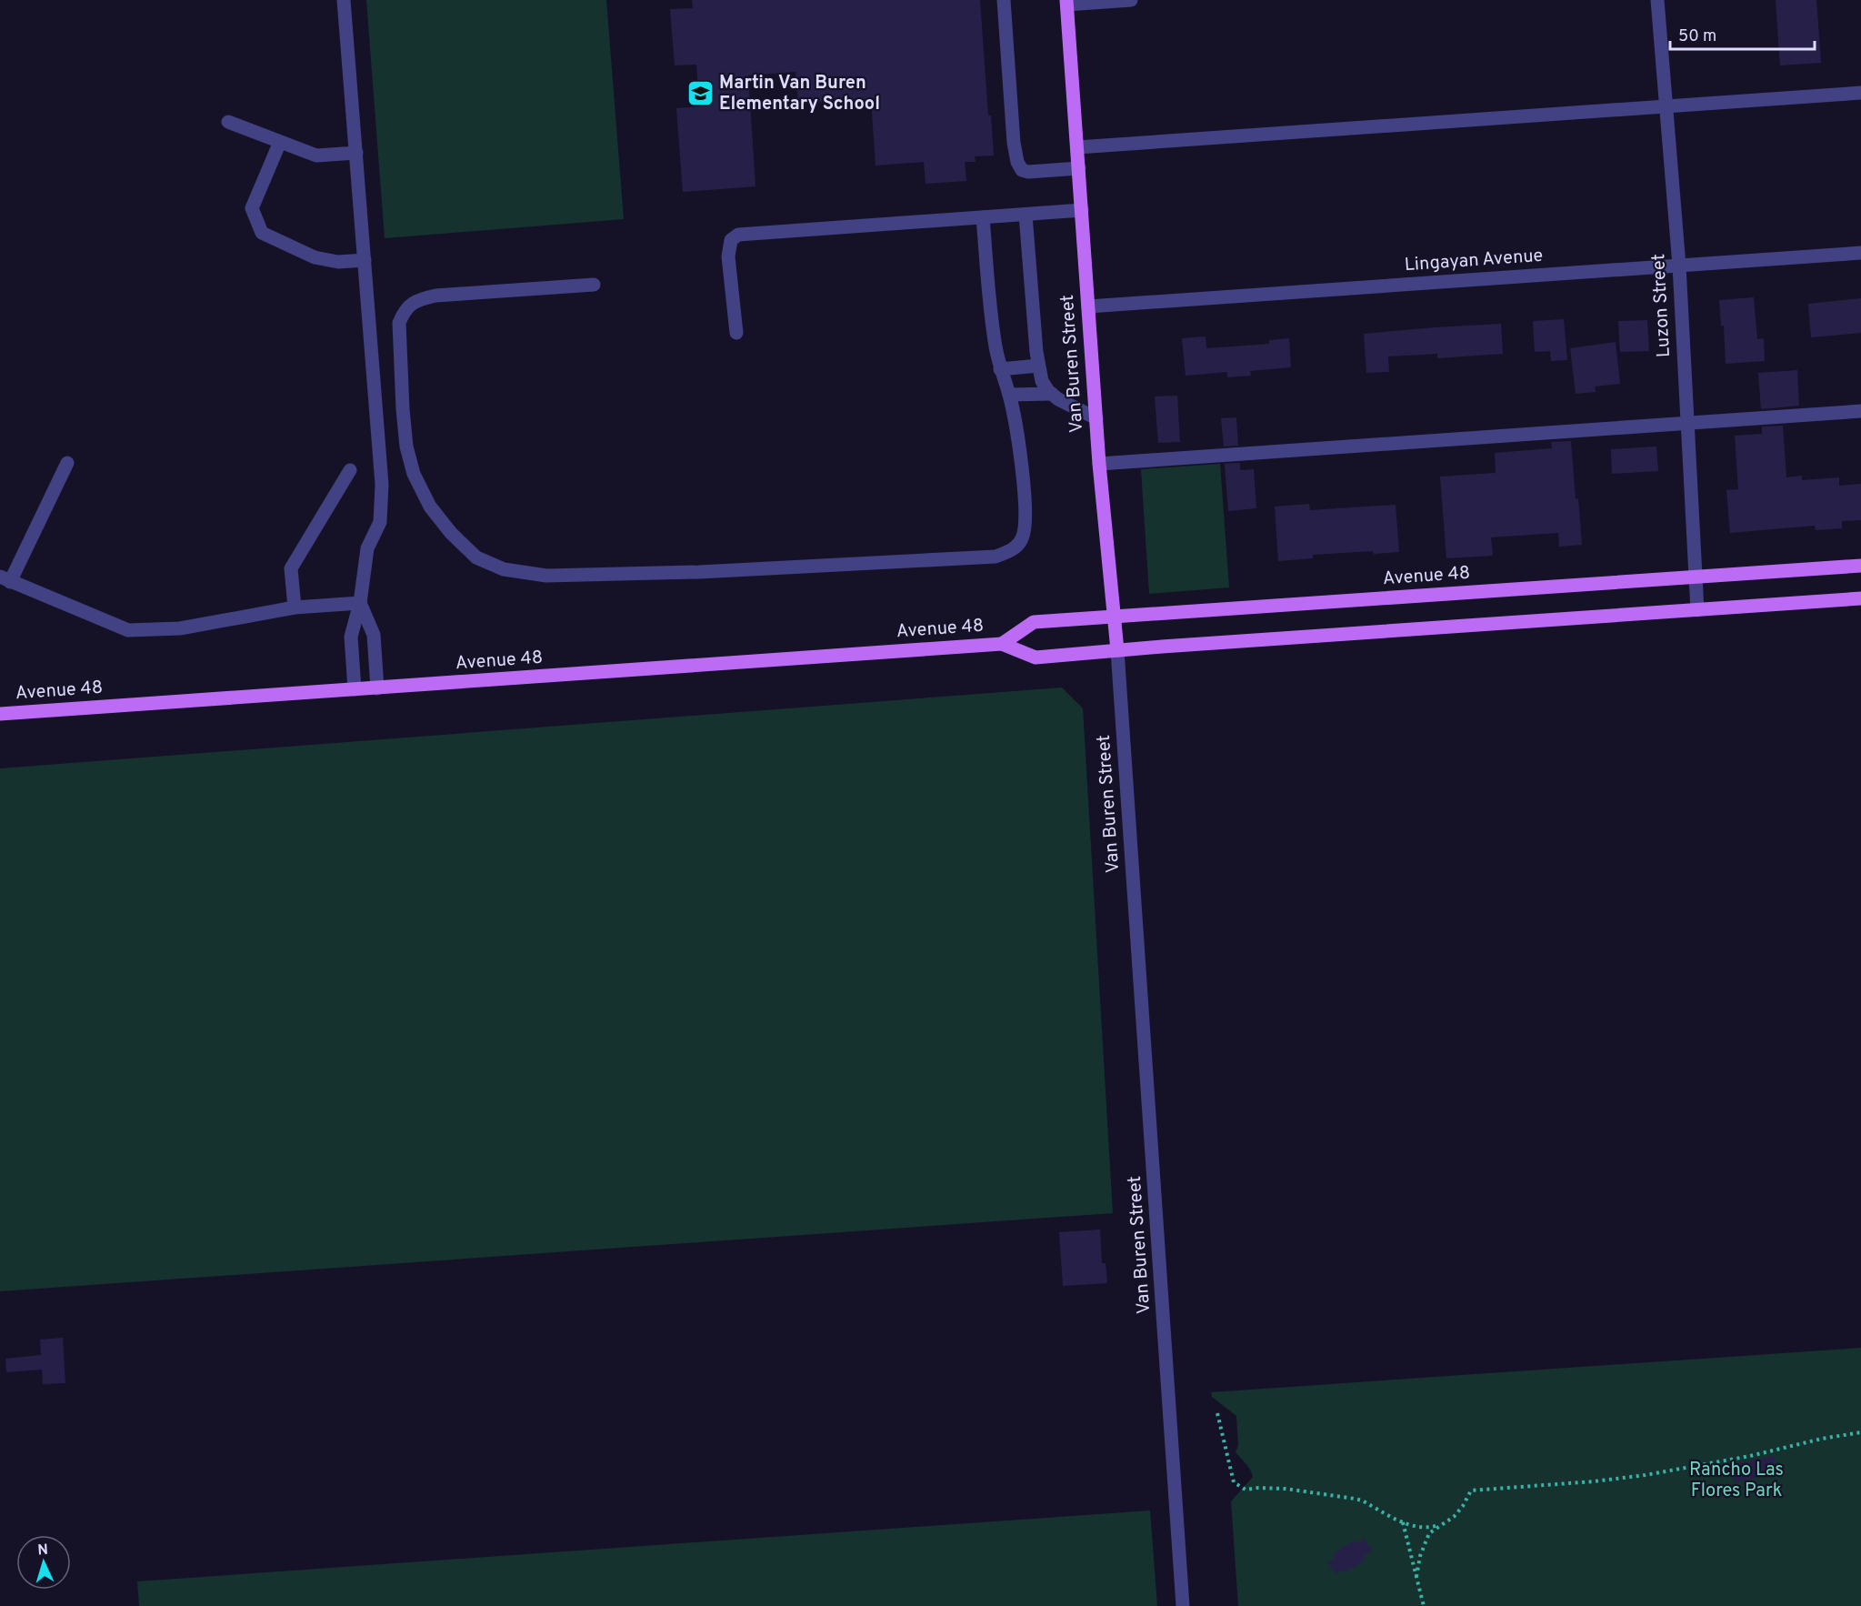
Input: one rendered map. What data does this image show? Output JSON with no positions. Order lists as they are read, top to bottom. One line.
{"streets":{"main road":["Van Buren Street","Avenue 48"],"street":["Lingayan Avenue","Luzon Street"]},"crossings":[["Lingayan Avenue","Luzon Street"],["Lingayan Avenue","Van Buren Street"],["Luzon Street","Avenue 48"],["Van Buren Street","Avenue 48"]],"parks":["Rancho Las Flores Park"],"places":{"school or university":["Martin Van Buren Elementary School"]},"scale_bar":"50 m","north":"top"}
